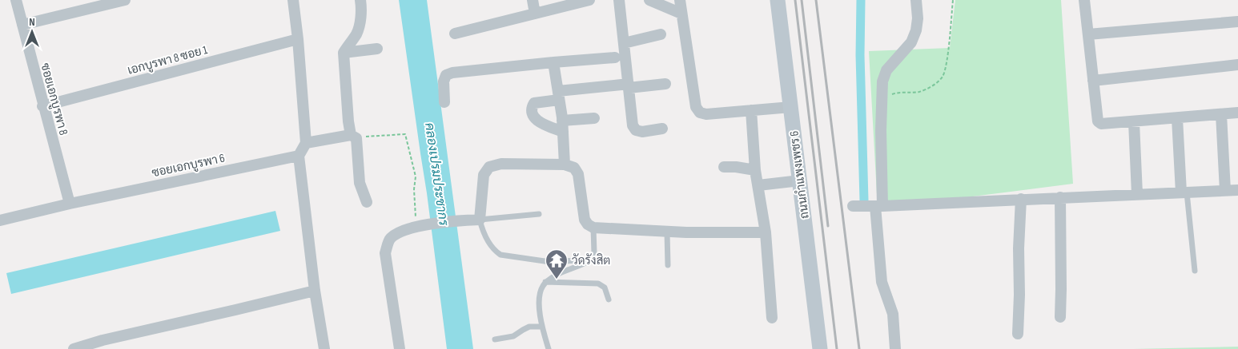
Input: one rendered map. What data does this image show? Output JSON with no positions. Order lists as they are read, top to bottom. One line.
{"streets":{"main road":["ถนนกำแพงเพชร 6"],"street":["เอกบูรพา 8 ซอย 1","ซอยเอกบูรพา 8","ซอยเอกบูรพา 6"]},"crossings":[["เอกบูรพา 8 ซอย 1","ซอยเอกบูรพา 8"],["ซอยเอกบูรพา 8","ซอยเอกบูรพา 6"]],"water":["คลองเปรมประชากร"],"places":{"temple":["วัดรังสิต"]},"north":"top"}
